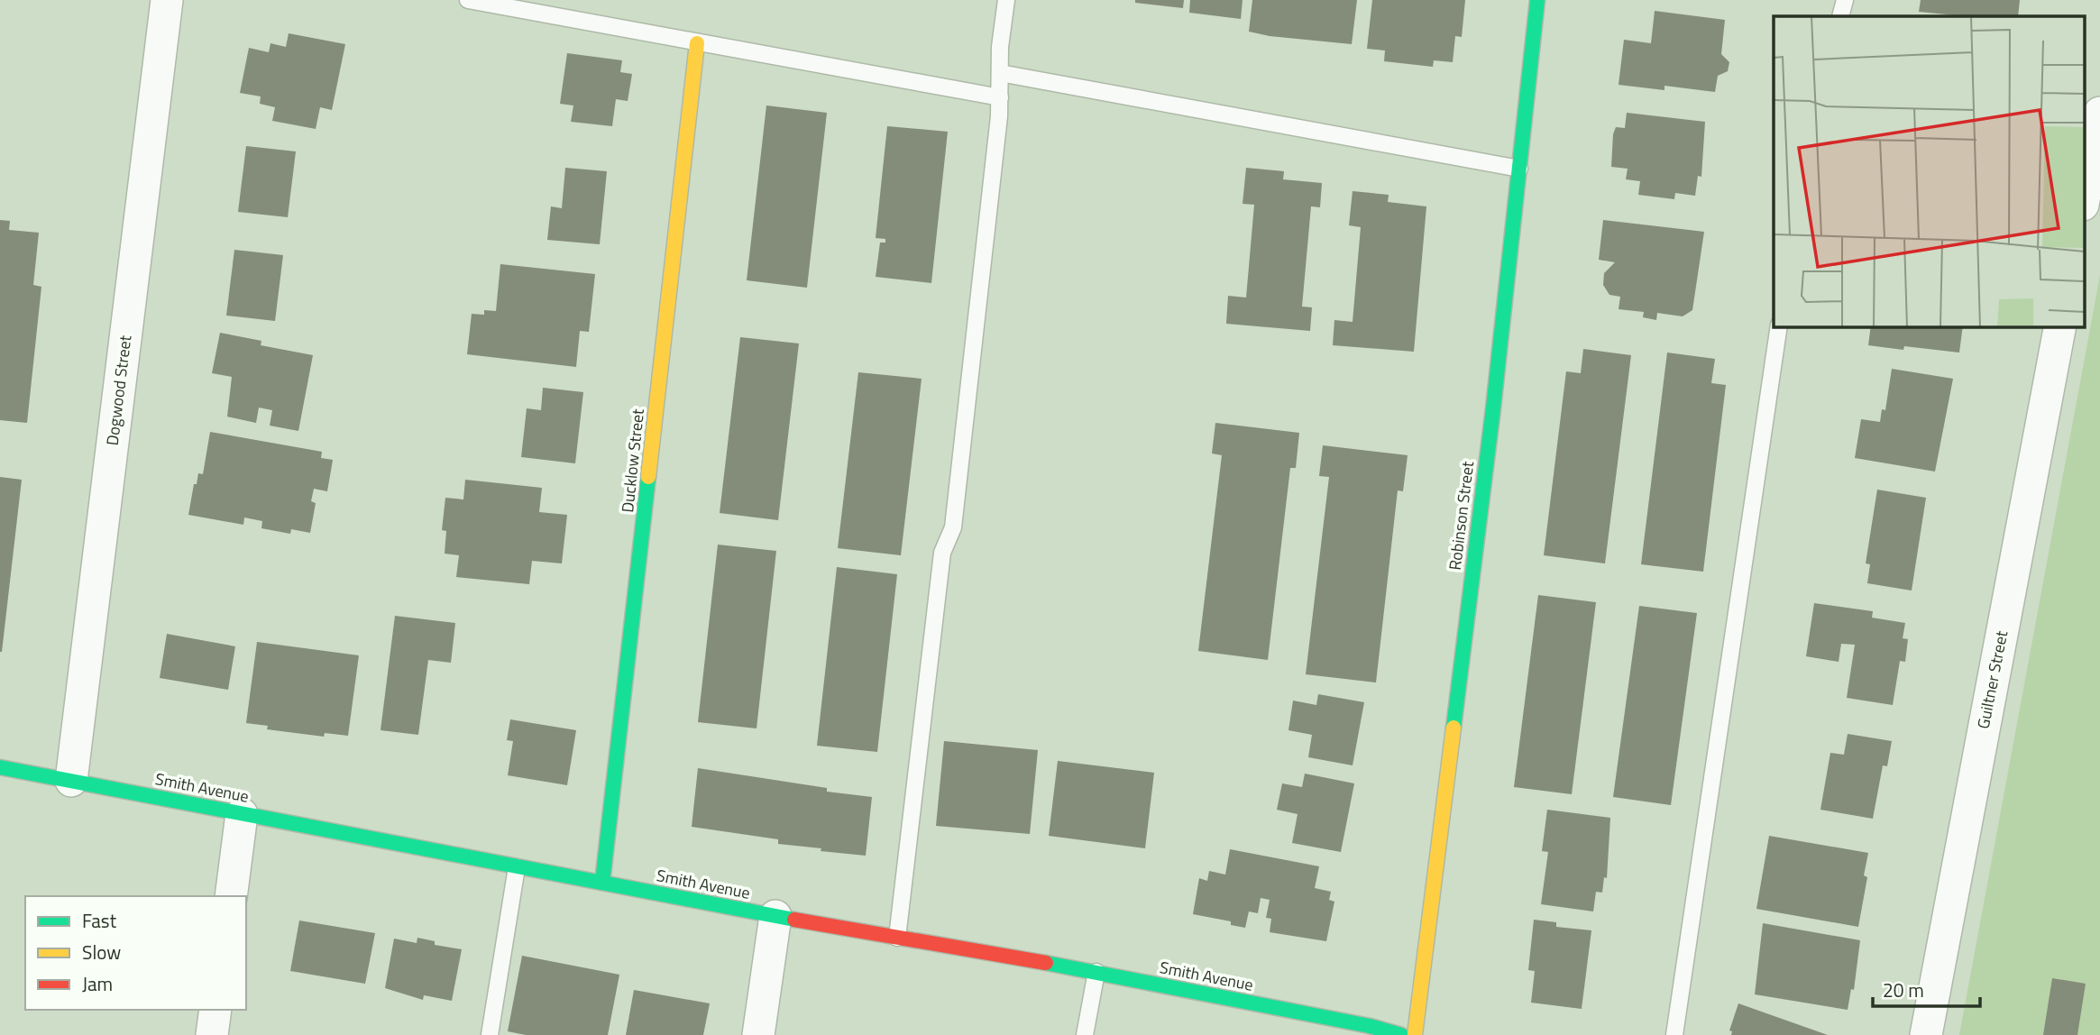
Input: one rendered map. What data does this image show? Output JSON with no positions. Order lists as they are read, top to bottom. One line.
{"streets":{"street":["Dogwood Street","Ducklow Street","Robinson Street","Guiltner Street","Smith Avenue"]},"crossings":[["Dogwood Street","Smith Avenue"],["Ducklow Street","Smith Avenue"]],"legend":["Fast","Slow","Jam"],"scale_bar":"20 m"}
